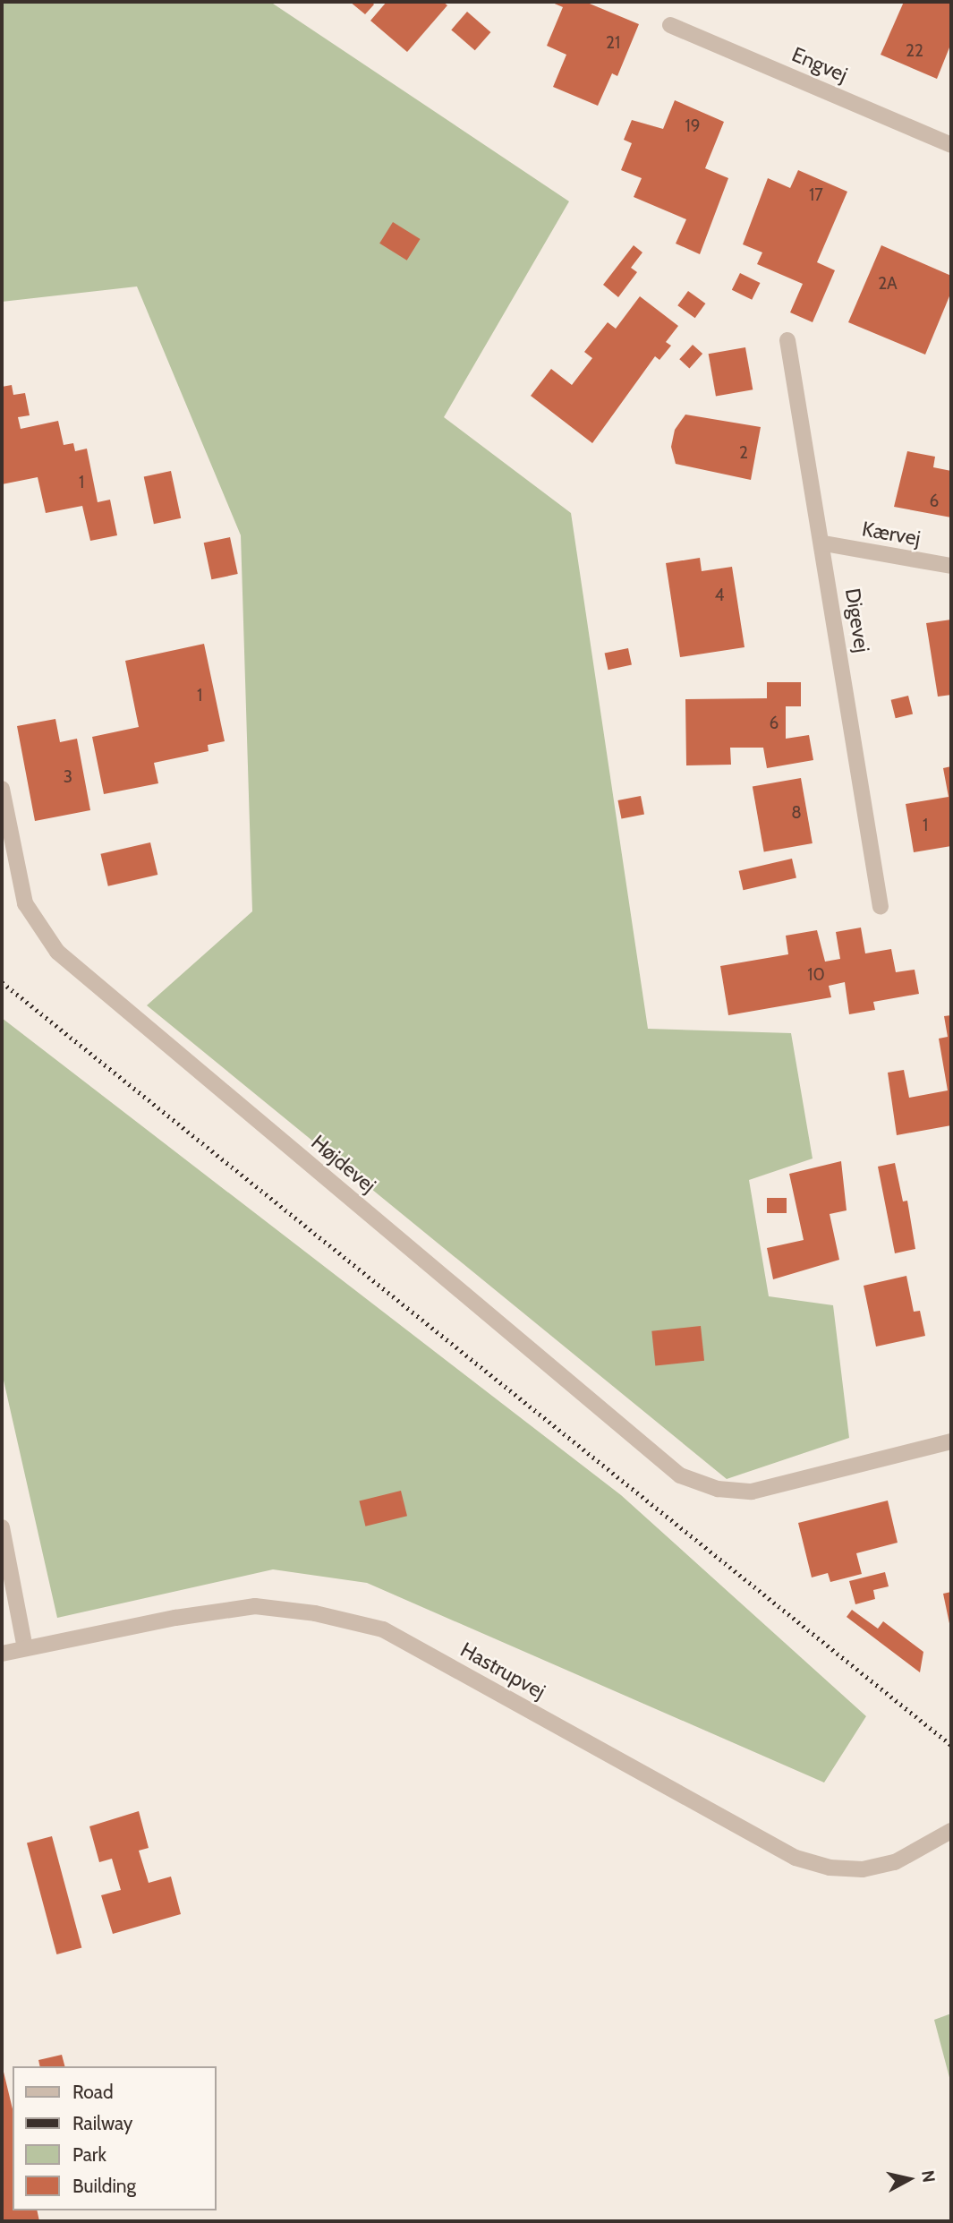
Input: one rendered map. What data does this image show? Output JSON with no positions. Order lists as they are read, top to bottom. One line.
{"streets":{"street":["Engvej","Kærvej","Digevej","Højdevej","Hastrupvej"]},"crossings":[["Kærvej","Digevej"]],"house_numbers":["21","22","19","17","2A","2","1","6","4","1","6","3","8","1","10"],"legend":["Road","Railway","Park","Building"],"north":"right"}
